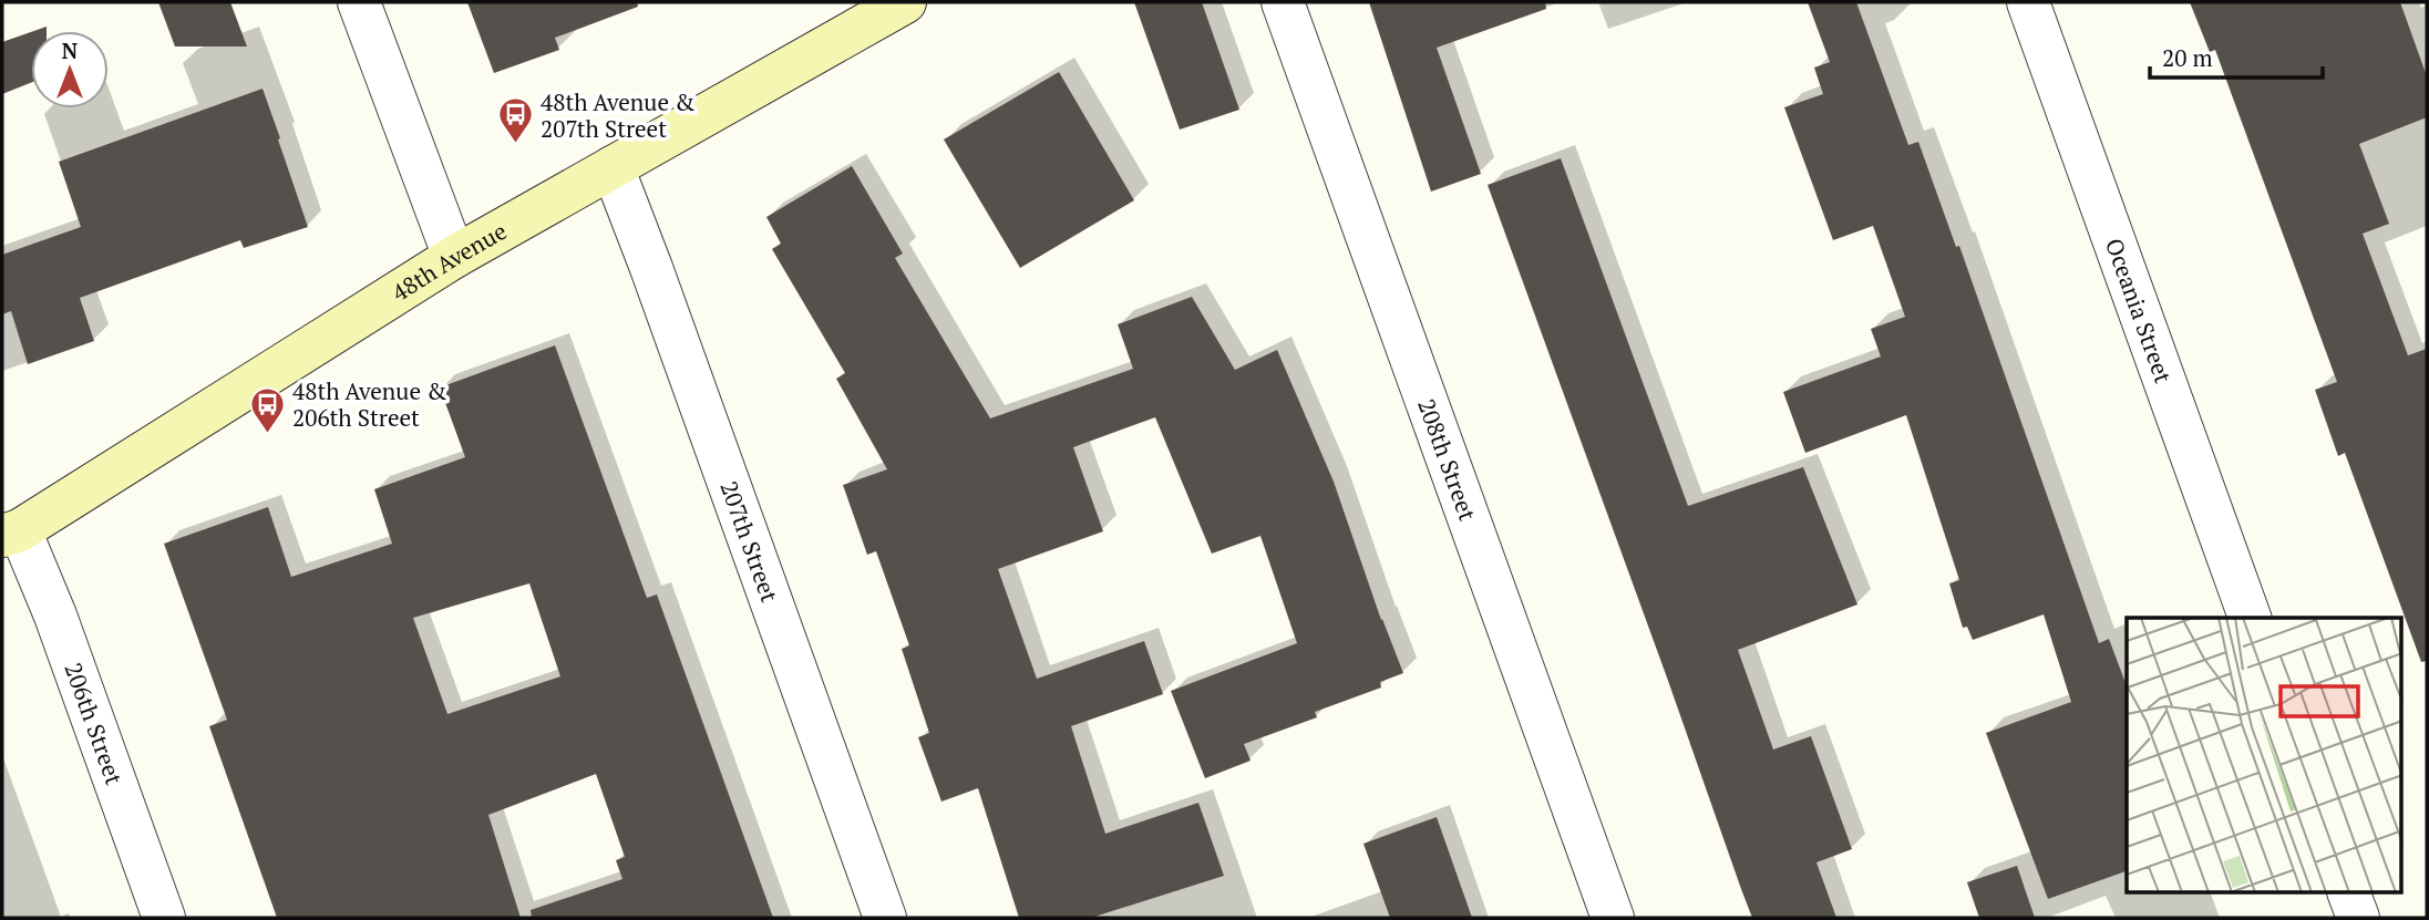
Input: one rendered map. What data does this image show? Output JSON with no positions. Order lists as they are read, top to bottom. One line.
{"streets":{"street":["48th Avenue","Oceania Street","208th Street","207th Street","206th Street"]},"crossings":[["48th Avenue","207th Street"],["48th Avenue","206th Street"]],"places":{"bus stop":["48th Avenue & 207th Street","48th Avenue & 206th Street"]},"scale_bar":"20 m","north":"top"}
